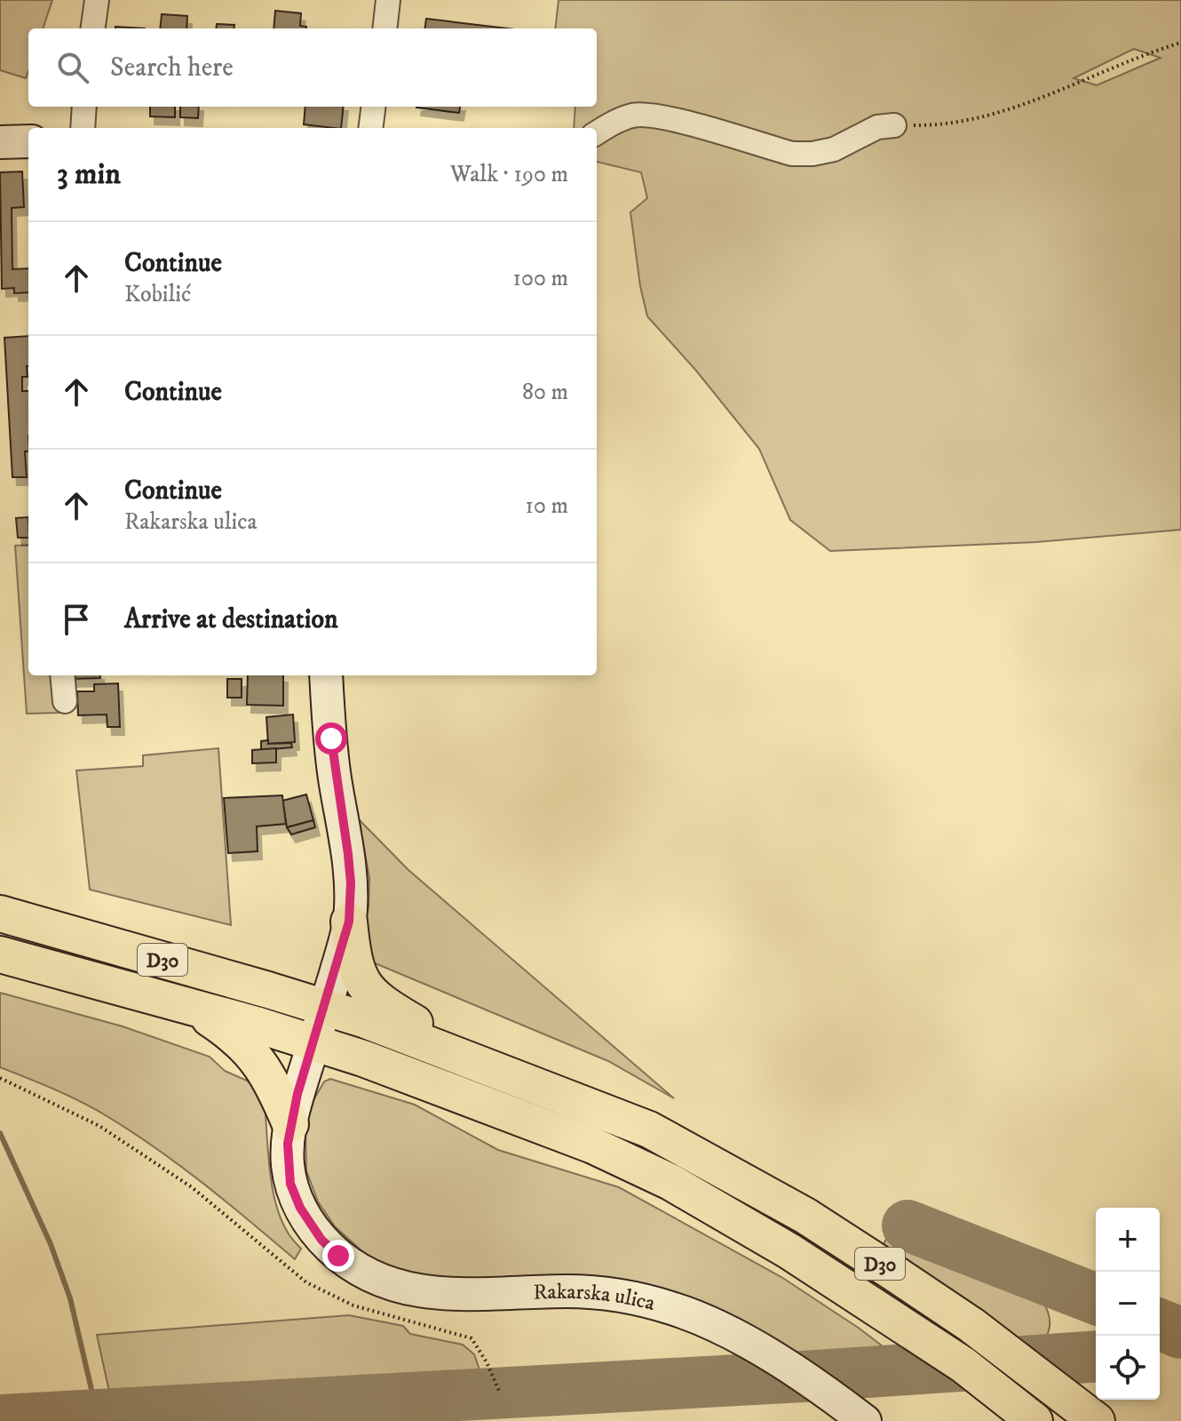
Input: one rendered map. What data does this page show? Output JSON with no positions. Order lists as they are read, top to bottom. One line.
{"streets":{"main road":["D30","Rakarska ulica"]},"crossings":[["D30","Rakarska ulica"]],"page":{"search":"Search here","heading":["3 min","Walk · 190 m"],"list":[["Continue","Kobilić","100 m"],["Continue","80 m"],["Continue","Rakarska ulica","10 m"],"Arrive at destination"],"map_buttons":["+","−"]}}
